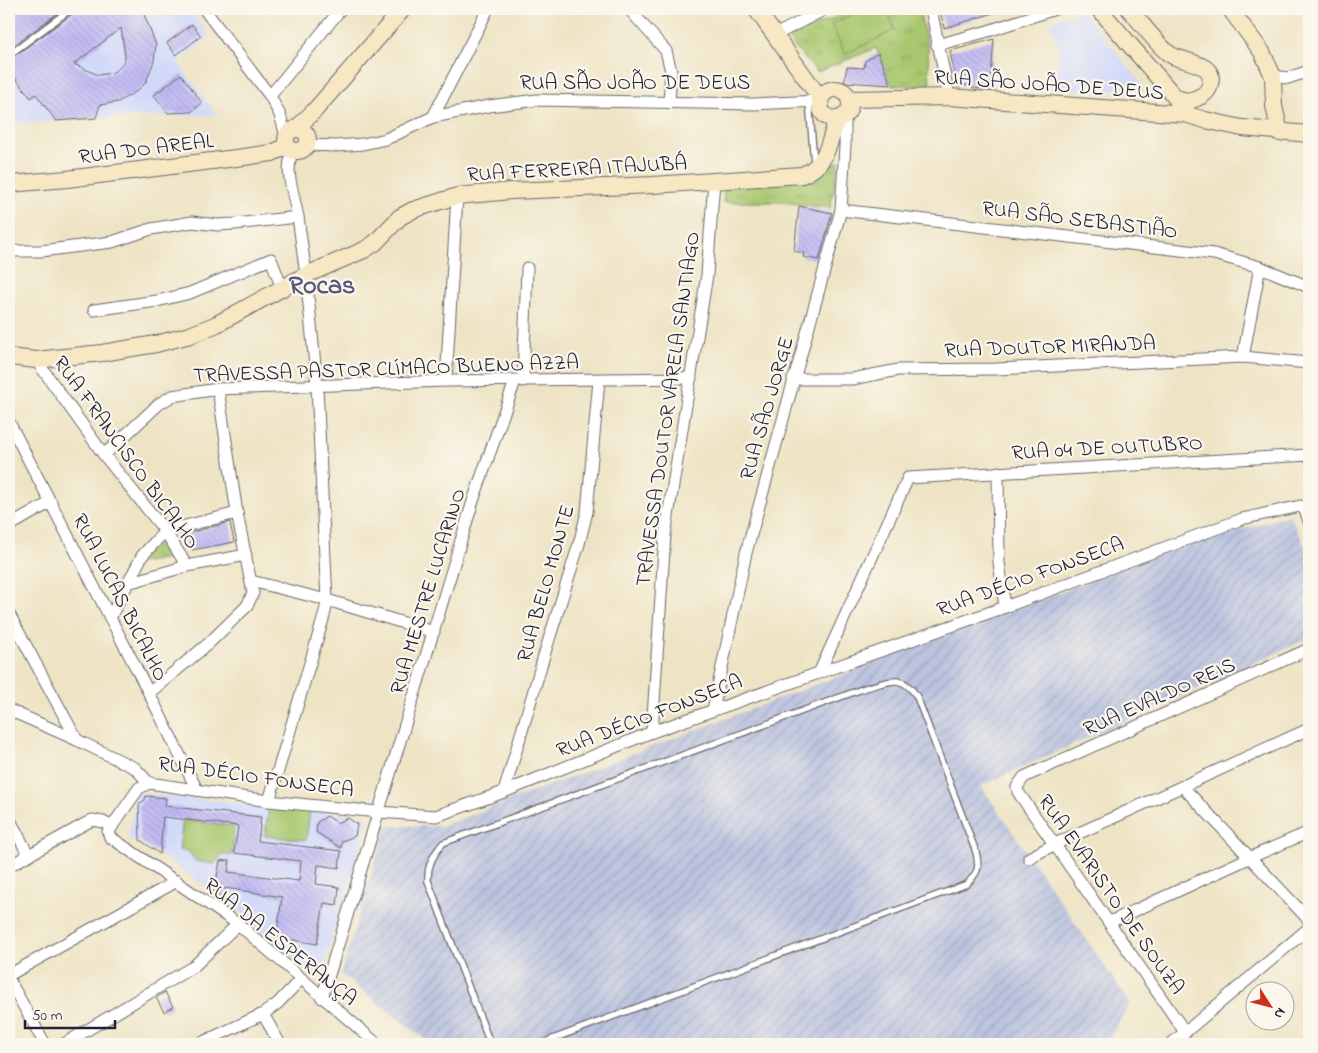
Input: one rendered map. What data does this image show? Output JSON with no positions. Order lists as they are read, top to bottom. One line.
{"streets":{"street":["RUA SÃO JOÃO DE DEUS","RUA DO AREAL","RUA FERREIRA ITAJUBÁ","RUA SÃO SEBASTIÃO","RUA DOUTOR MIRANDA","TRAVESSA PASTOR CLÍMACO BUENO AZZA","RUA SÃO JORGE","TRAVESSA DOUTOR VARELA SANTIAGO","RUA 04 DE OUTUBRO","RUA FRANCISCO BICALHO","RUA DÉCIO FONSECA","RUA BELO MONTE","RUA MESTRE LUCARINO","RUA LUCAS BICALHO","RUA EVALDO REIS","RUA EVARISTO DE SOUZA","RUA DA ESPERANÇA"]},"crossings":[["RUA SÃO JOÃO DE DEUS","RUA DO AREAL"],["RUA SÃO JOÃO DE DEUS","RUA SÃO JORGE"],["RUA FERREIRA ITAJUBÁ","TRAVESSA DOUTOR VARELA SANTIAGO"],["RUA FERREIRA ITAJUBÁ","RUA FRANCISCO BICALHO"],["RUA SÃO SEBASTIÃO","RUA SÃO JORGE"],["RUA DOUTOR MIRANDA","RUA SÃO JORGE"],["TRAVESSA PASTOR CLÍMACO BUENO AZZA","TRAVESSA DOUTOR VARELA SANTIAGO"],["TRAVESSA PASTOR CLÍMACO BUENO AZZA","RUA FRANCISCO BICALHO"],["TRAVESSA PASTOR CLÍMACO BUENO AZZA","RUA BELO MONTE"],["TRAVESSA PASTOR CLÍMACO BUENO AZZA","RUA MESTRE LUCARINO"],["RUA SÃO JORGE","RUA DÉCIO FONSECA"],["TRAVESSA DOUTOR VARELA SANTIAGO","RUA DÉCIO FONSECA"],["RUA 04 DE OUTUBRO","RUA DÉCIO FONSECA"],["RUA DÉCIO FONSECA","RUA BELO MONTE"],["RUA DÉCIO FONSECA","RUA MESTRE LUCARINO"],["RUA DÉCIO FONSECA","RUA LUCAS BICALHO"],["RUA MESTRE LUCARINO","RUA DA ESPERANÇA"],["RUA EVALDO REIS","RUA EVARISTO DE SOUZA"]],"districts":["Rocas"],"scale_bar":"50 m","north":"bottom right"}
